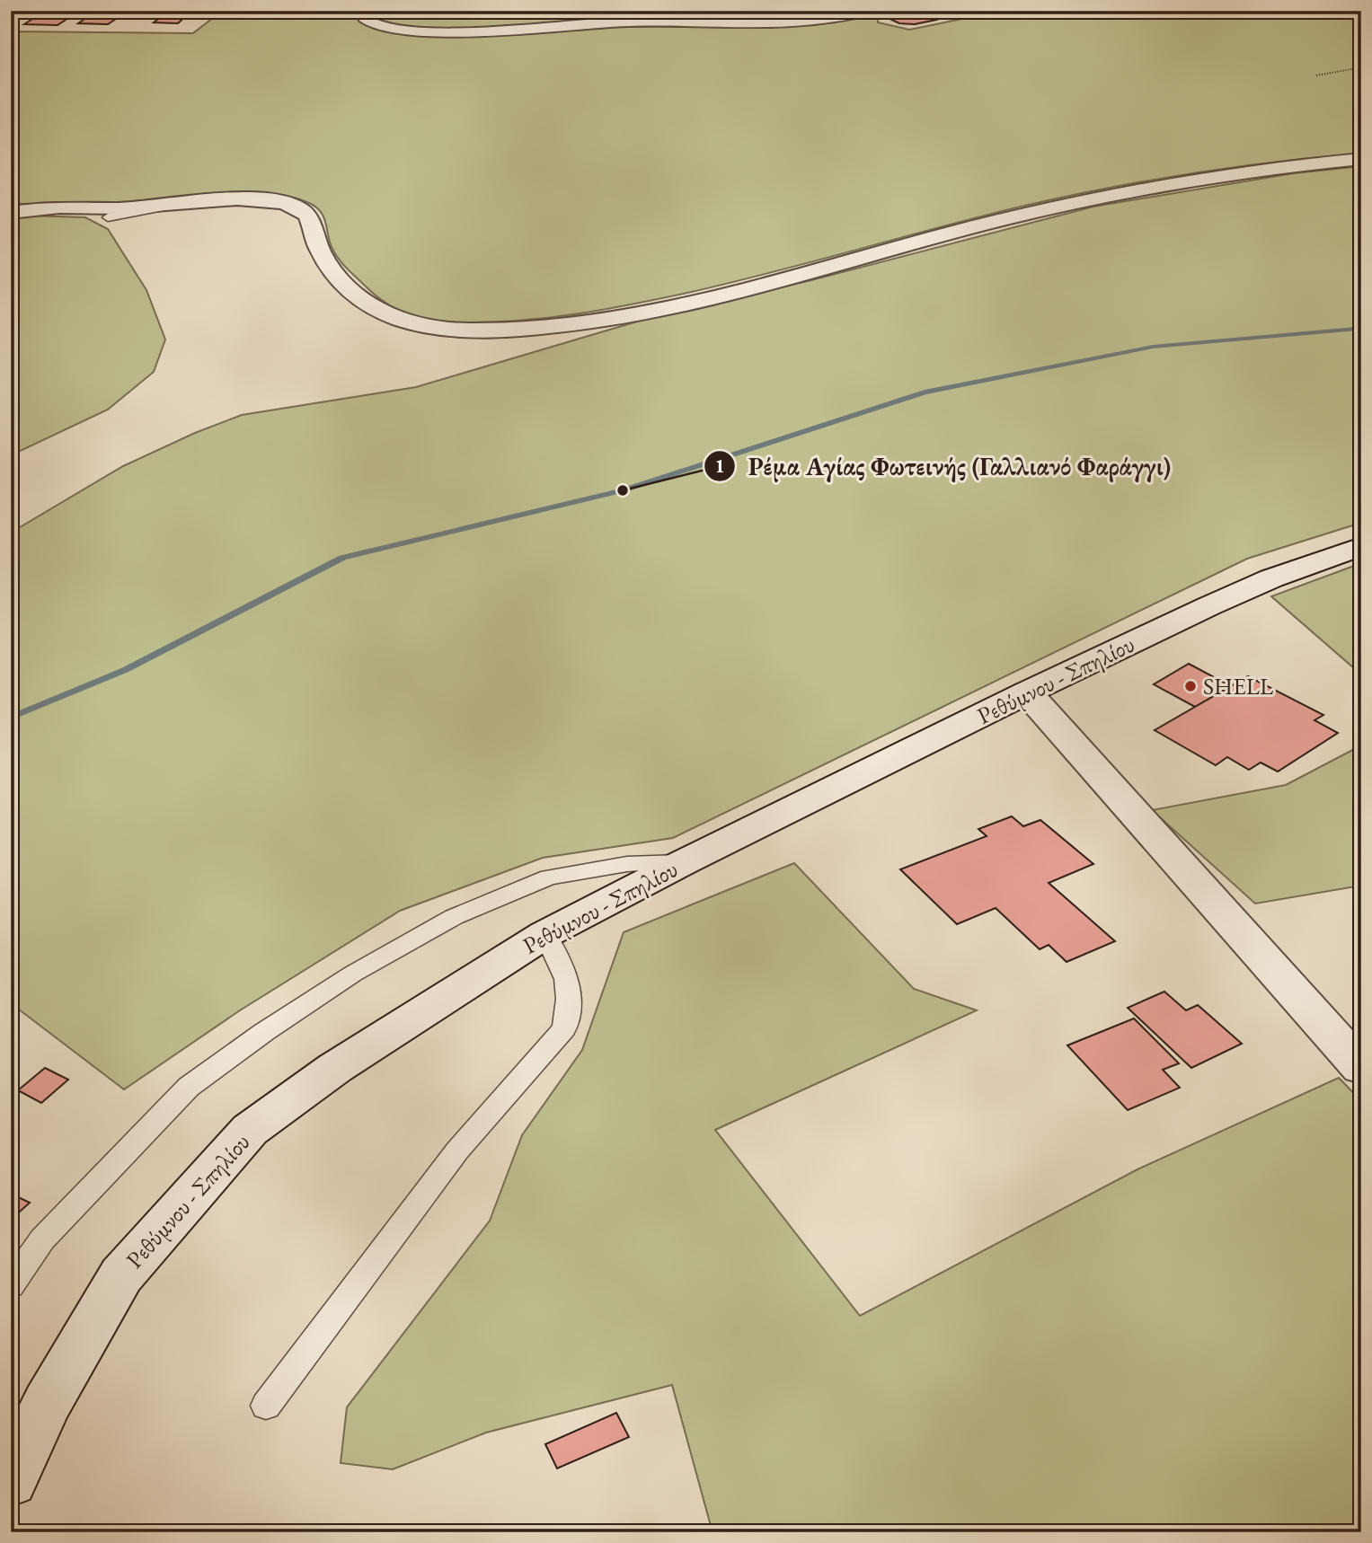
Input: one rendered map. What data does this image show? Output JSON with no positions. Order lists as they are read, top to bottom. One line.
{"streets":{"street":["Ρεθύμνου - Σπηλίου"]},"places":["Ρέμα Αγίας Φωτεινής (Γαλλιανό Φαράγγι)","SHELL"]}
